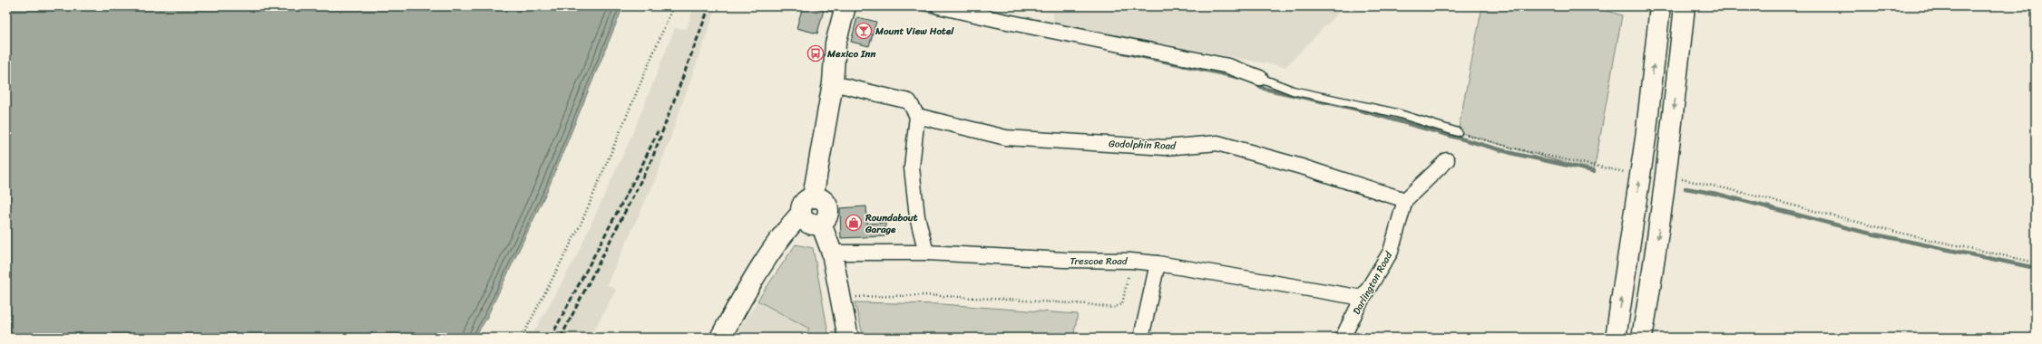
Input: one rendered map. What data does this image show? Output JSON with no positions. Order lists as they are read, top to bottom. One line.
{"streets":{"street":["Godolphin Road","Trescoe Road","Darlington Road"]},"crossings":[["Godolphin Road","Darlington Road"],["Trescoe Road","Darlington Road"]],"places":{"bar":["Mount View Hotel"],"bus stop":["Mexico Inn"],"shop":["Roundabout Garage"]}}
